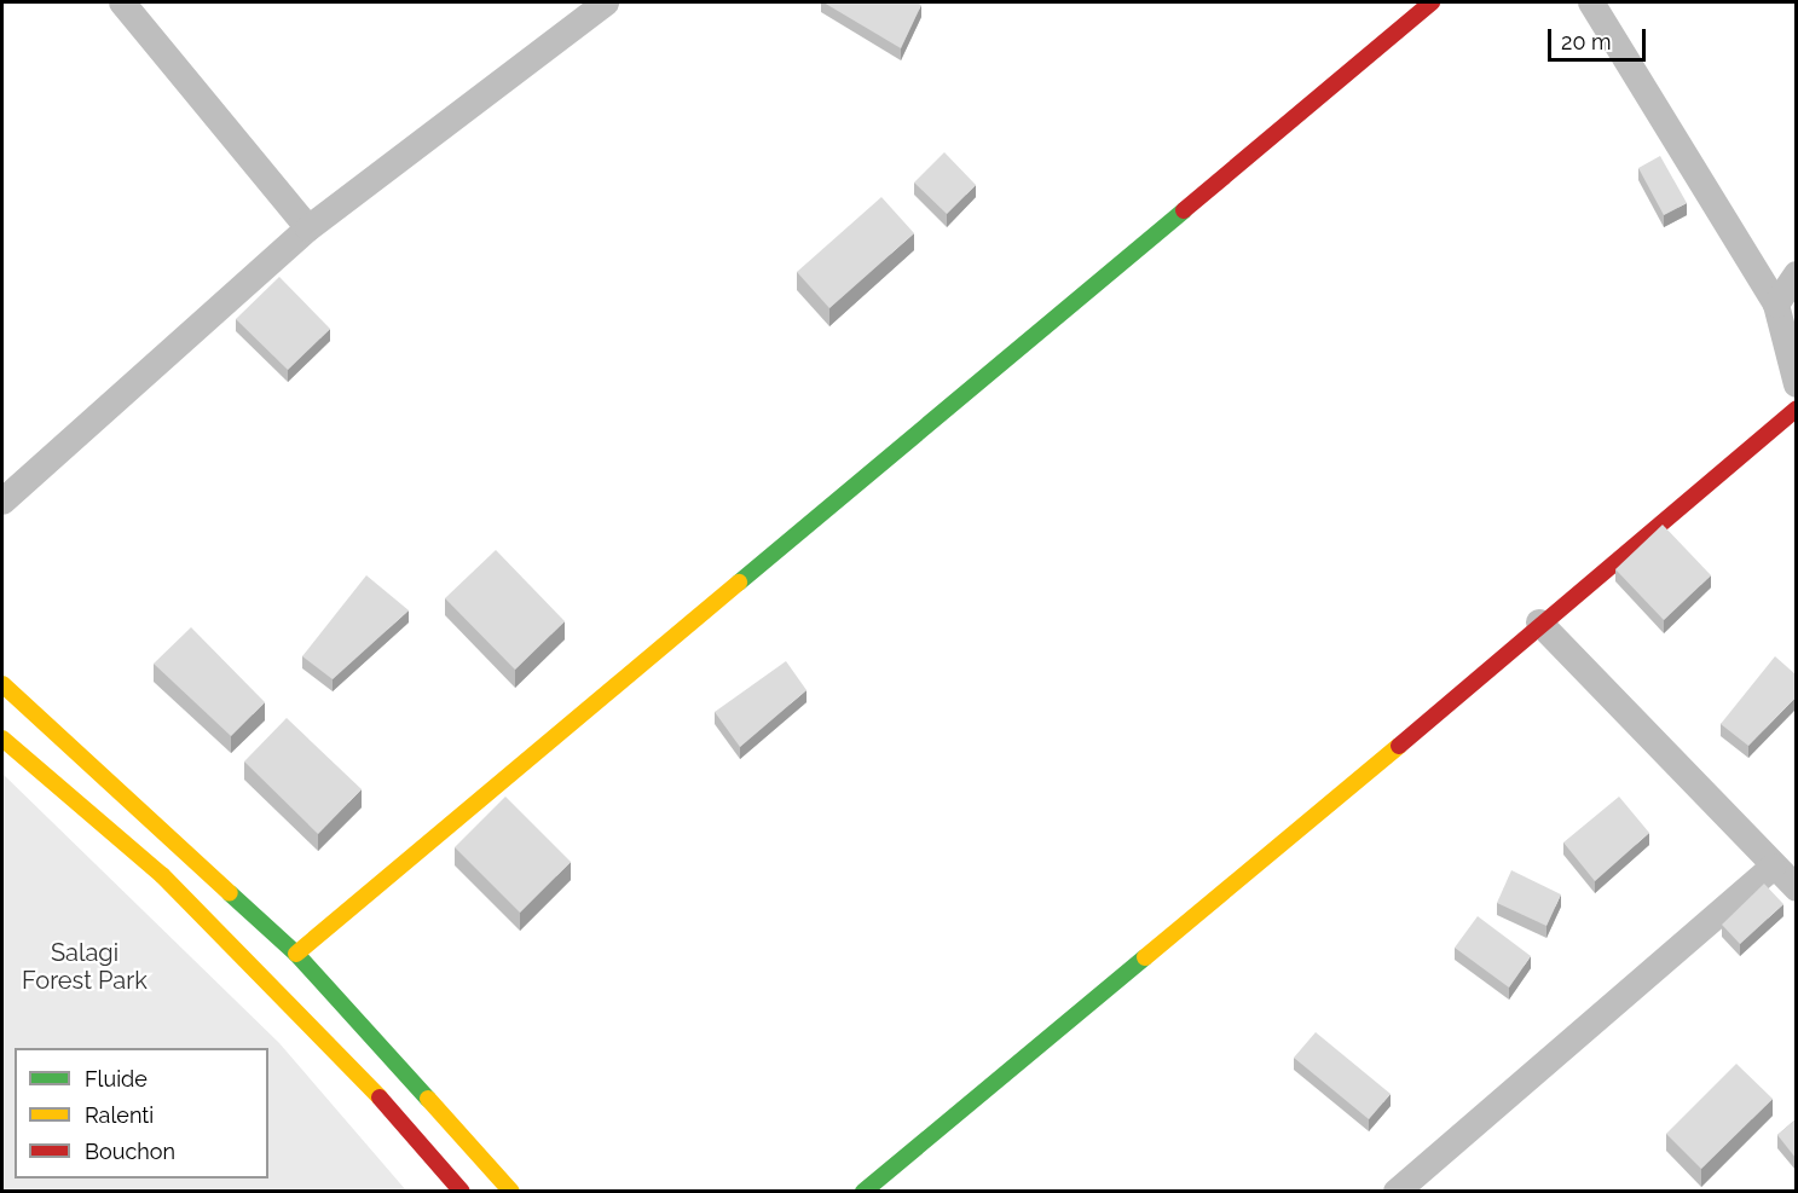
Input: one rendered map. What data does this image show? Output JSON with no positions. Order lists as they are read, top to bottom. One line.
{"parks":["Salagi Forest Park"],"legend":["Fluide","Ralenti","Bouchon"],"scale_bar":"20 m"}
